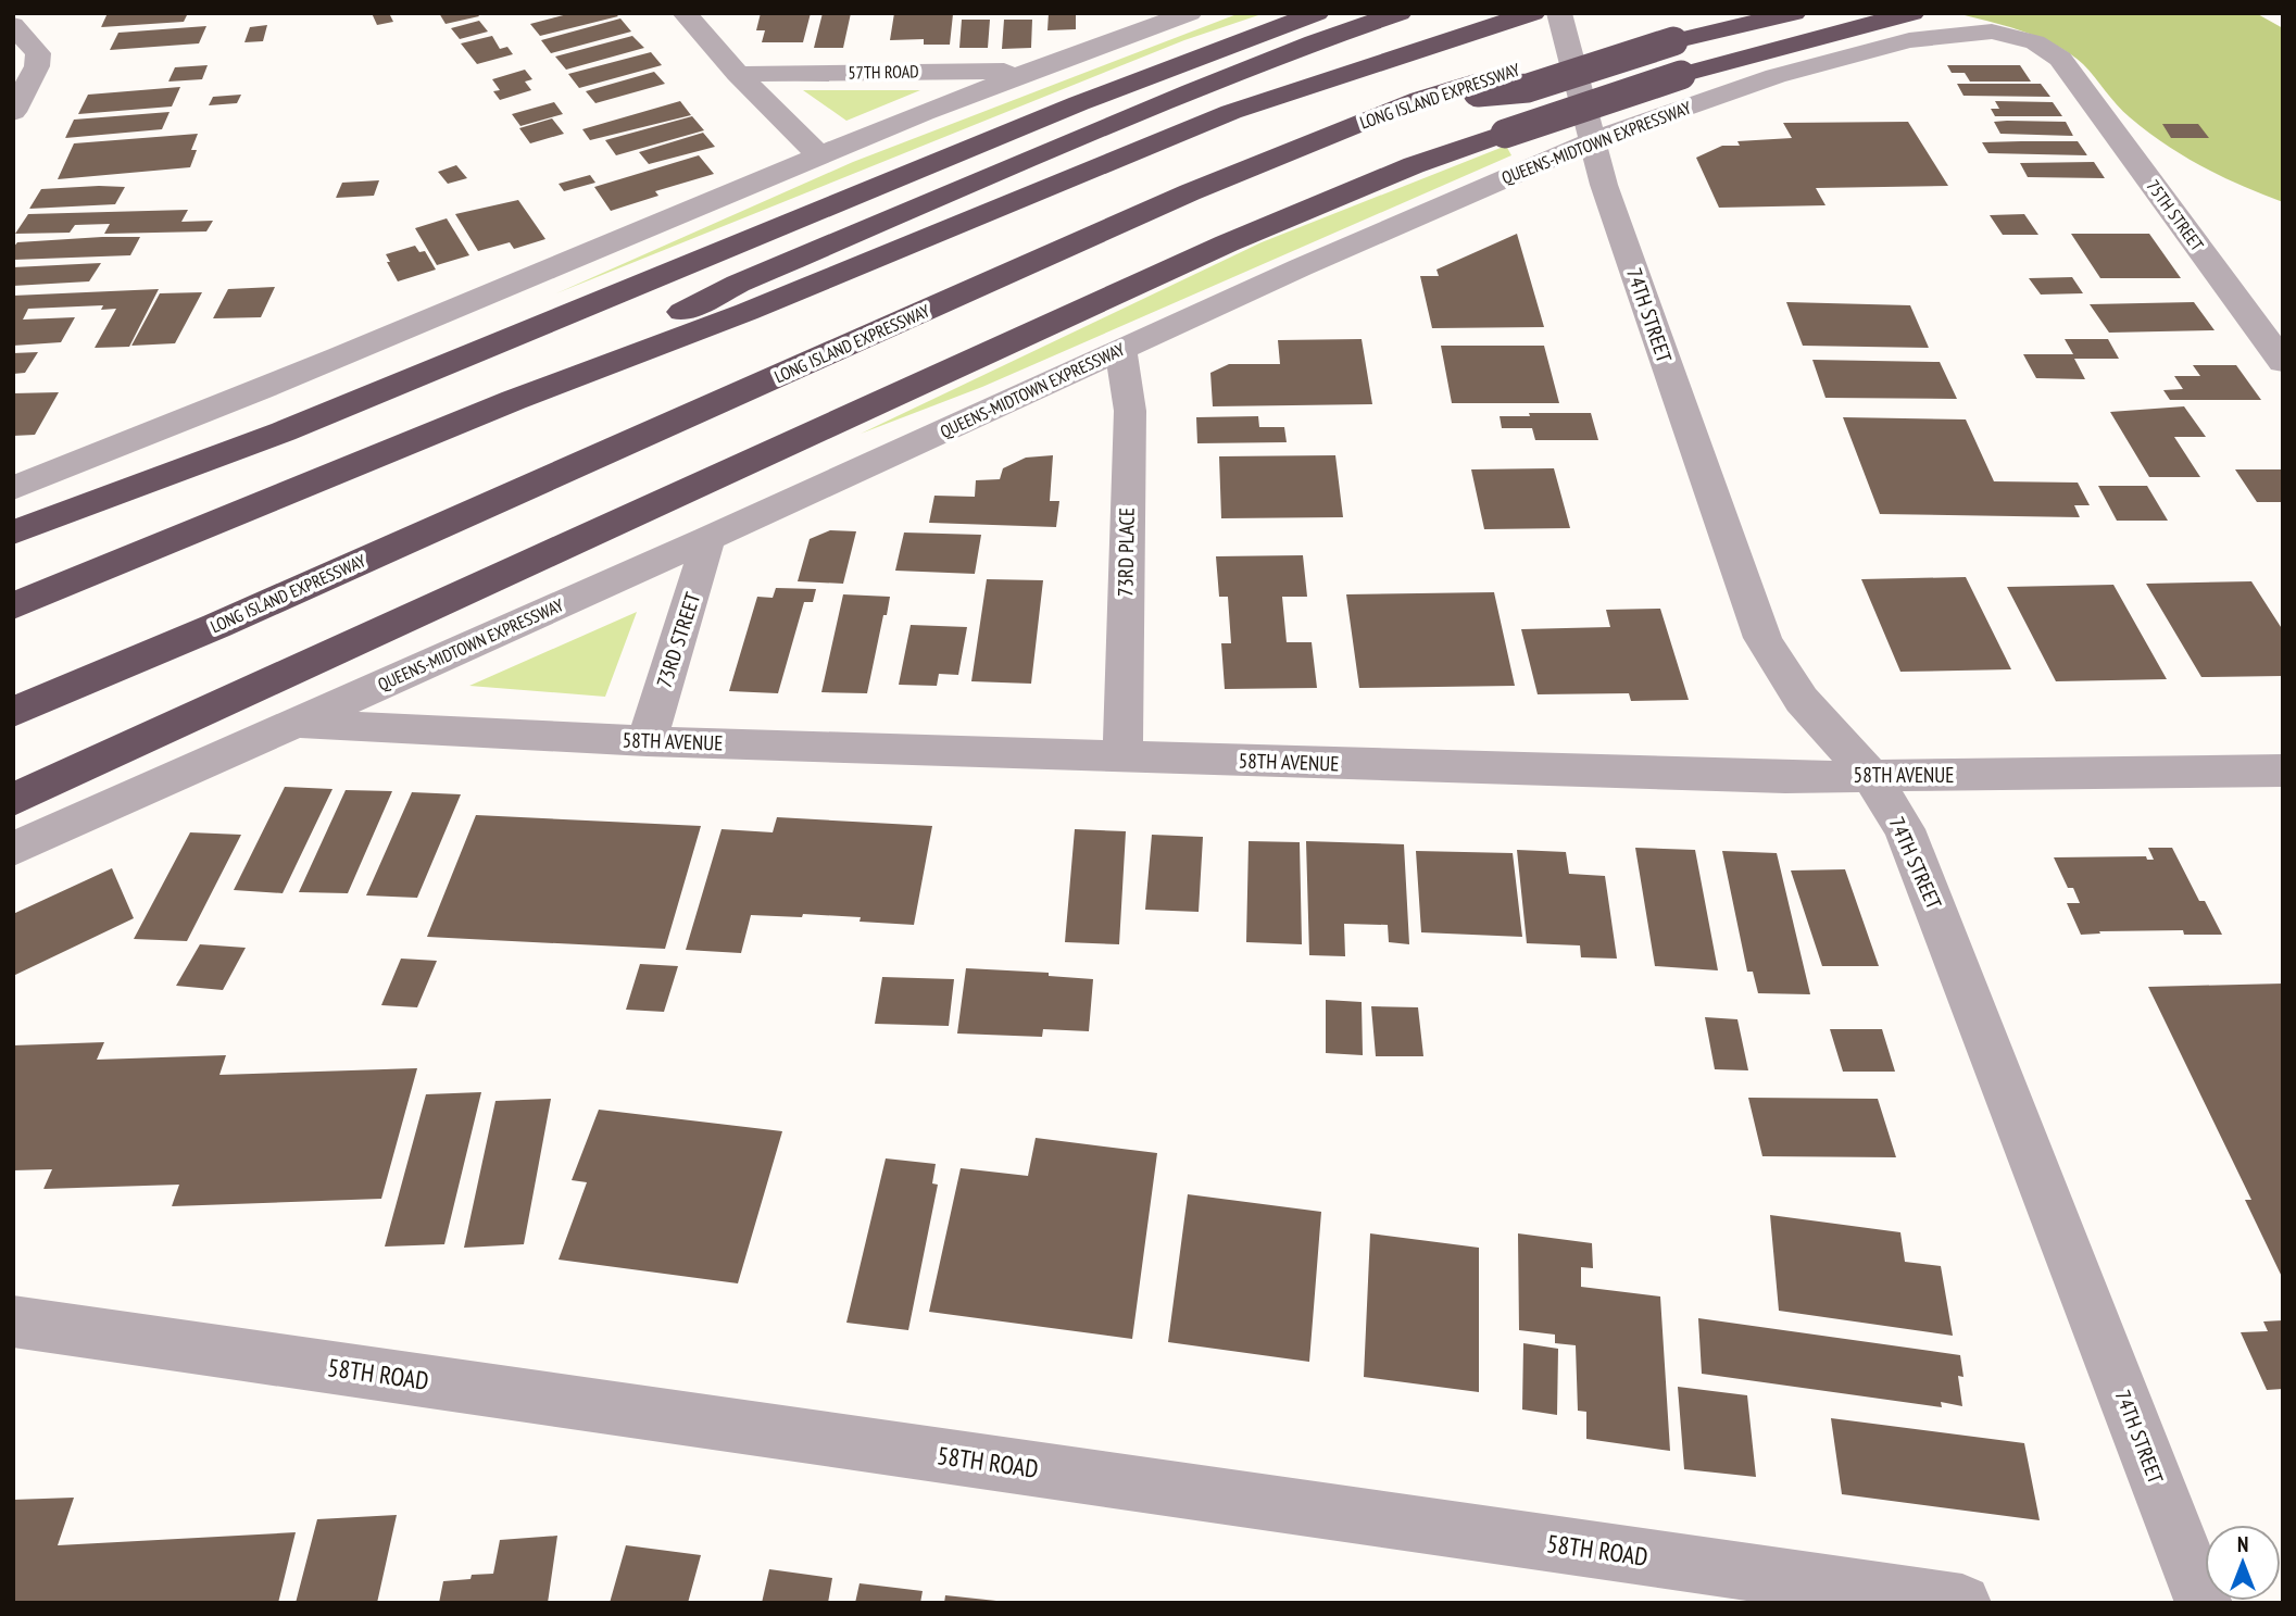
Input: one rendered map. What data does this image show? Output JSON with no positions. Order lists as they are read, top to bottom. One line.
{"streets":{"highway":["LONG ISLAND EXPRESSWAY"],"street":["57TH ROAD","QUEENS-MIDTOWN EXPRESSWAY","75TH STREET","74TH STREET","73RD PLACE","73RD STREET","58TH AVENUE","58TH ROAD"]},"crossings":[["QUEENS-MIDTOWN EXPRESSWAY","75TH STREET"],["QUEENS-MIDTOWN EXPRESSWAY","74TH STREET"],["QUEENS-MIDTOWN EXPRESSWAY","73RD PLACE"],["QUEENS-MIDTOWN EXPRESSWAY","73RD STREET"],["QUEENS-MIDTOWN EXPRESSWAY","58TH AVENUE"],["74TH STREET","58TH AVENUE"],["73RD PLACE","58TH AVENUE"],["73RD STREET","58TH AVENUE"]],"north":"top"}
